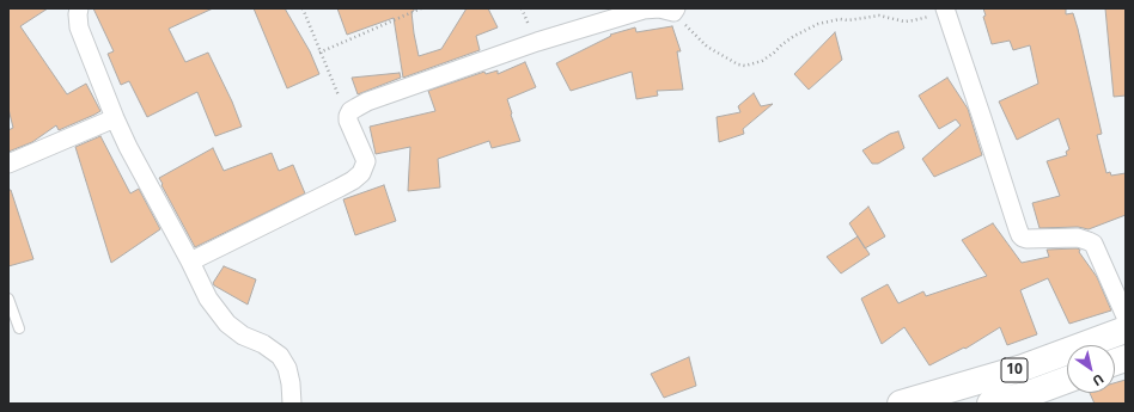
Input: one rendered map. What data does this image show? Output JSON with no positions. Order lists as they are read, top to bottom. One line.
{"streets":{"highway":["10"]},"north":"bottom right"}
